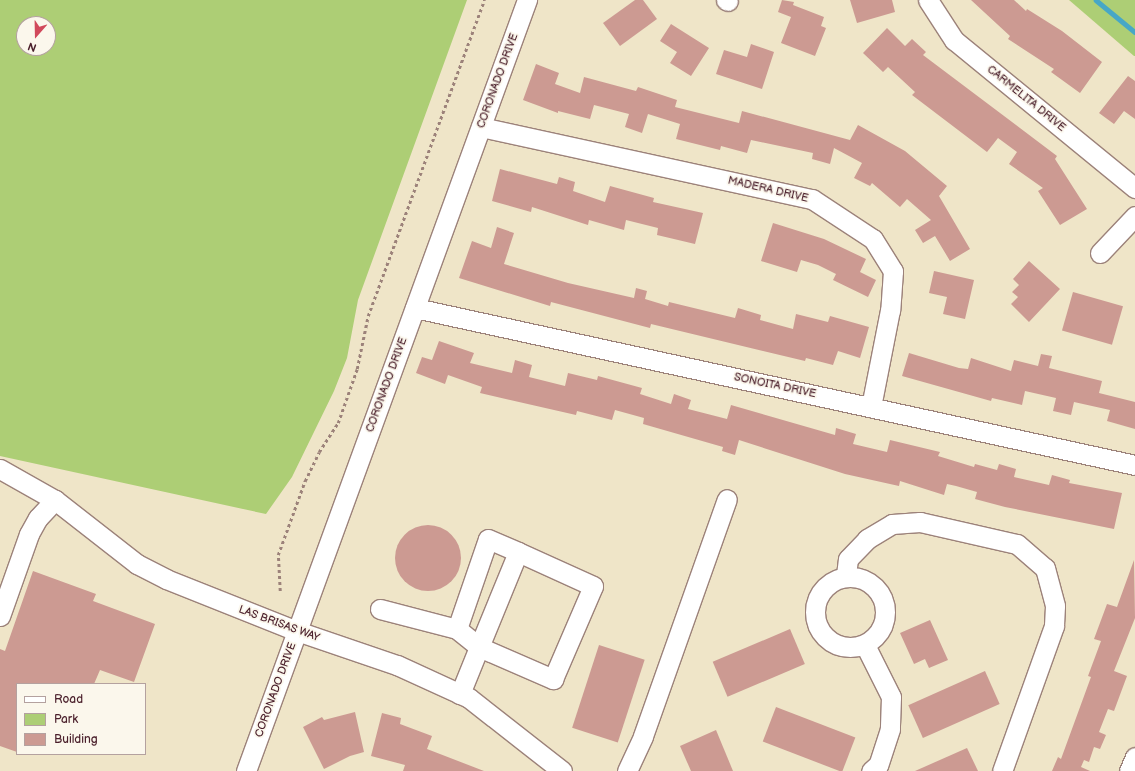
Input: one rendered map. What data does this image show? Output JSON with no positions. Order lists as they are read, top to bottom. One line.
{"streets":{"street":["CORONADO DRIVE","CARMELITA DRIVE","MADERA DRIVE","SONOITA DRIVE","LAS BRISAS WAY"]},"crossings":[["CORONADO DRIVE","MADERA DRIVE"],["CORONADO DRIVE","SONOITA DRIVE"],["CORONADO DRIVE","LAS BRISAS WAY"],["MADERA DRIVE","SONOITA DRIVE"]],"legend":["Road","Park","Building"],"north":"bottom"}
